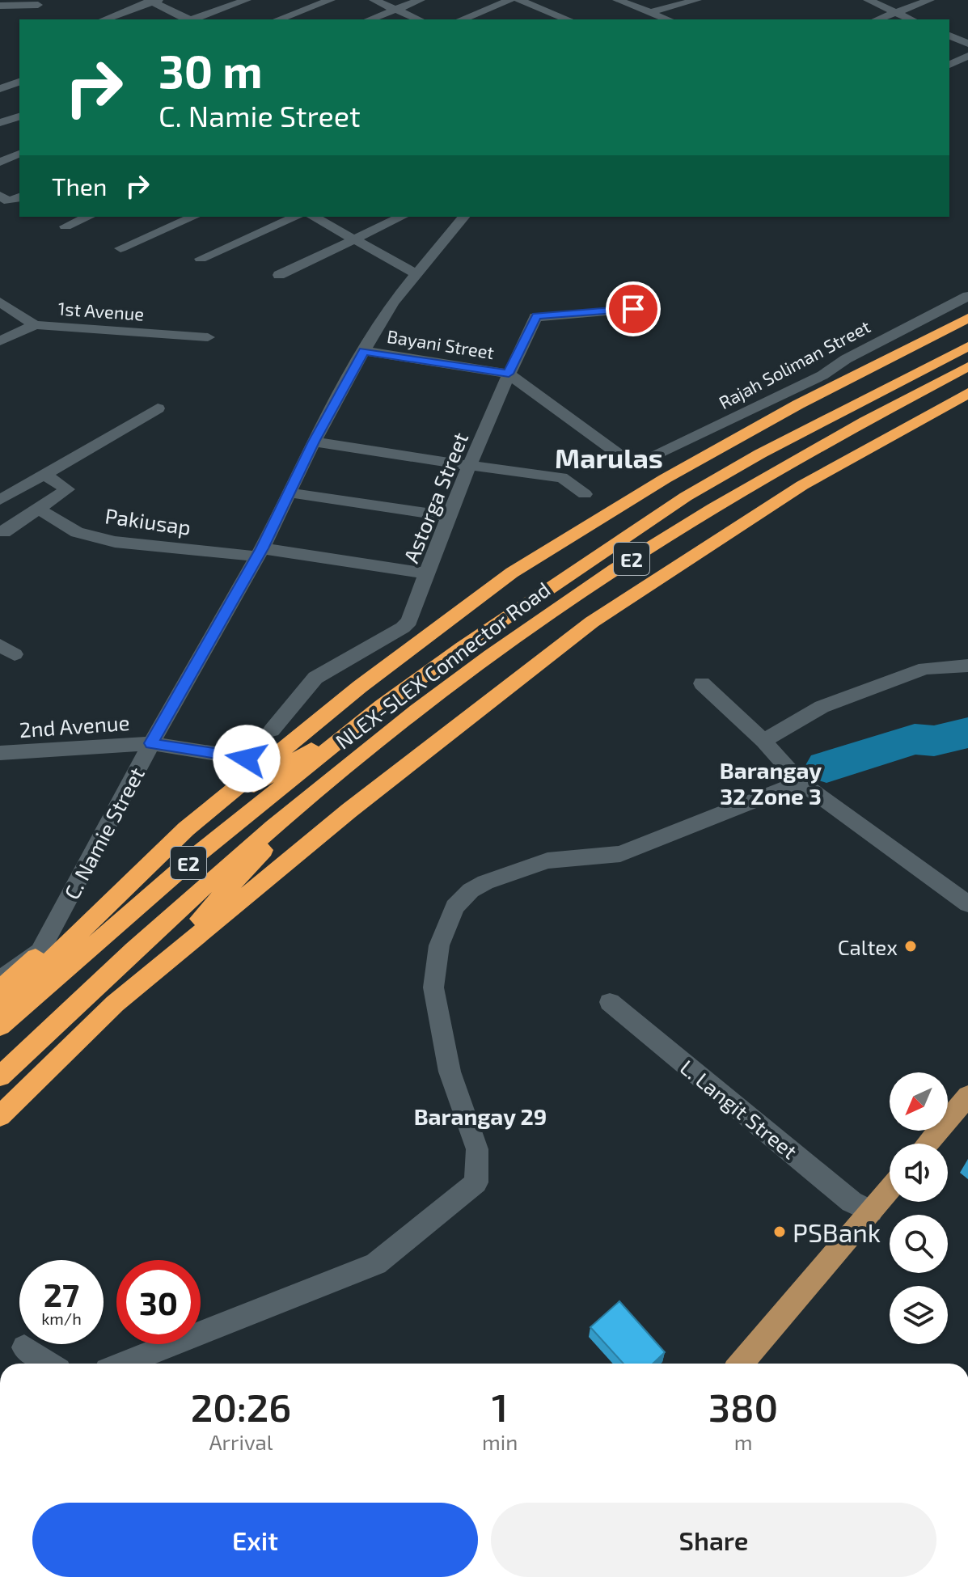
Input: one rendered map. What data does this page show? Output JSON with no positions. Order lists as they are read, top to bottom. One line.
{"streets":{"highway":["E2","NLEX-SLEX Connector Road"],"street":["1st Avenue","Bayani Street","Rajah Soliman Street","Astorga Street","Pakiusap","2nd Avenue","C. Namie Street","L. Langit Street"]},"crossings":[["Bayani Street","Rajah Soliman Street"],["Bayani Street","Astorga Street"],["Bayani Street","C. Namie Street"],["Astorga Street","Pakiusap"],["Pakiusap","C. Namie Street"],["2nd Avenue","C. Namie Street"]],"districts":["Marulas","Barangay 32 Zone 3","Barangay 29"],"places":["Caltex","PSBank"],"north":"bottom left","page":{"turn":["30 m","C. Namie Street"],"then":"Then","speed":"27 km/h","limit":"30","eta":["20:26","Arrival","1","min","380","m"],"buttons":["Exit","Share"]}}
